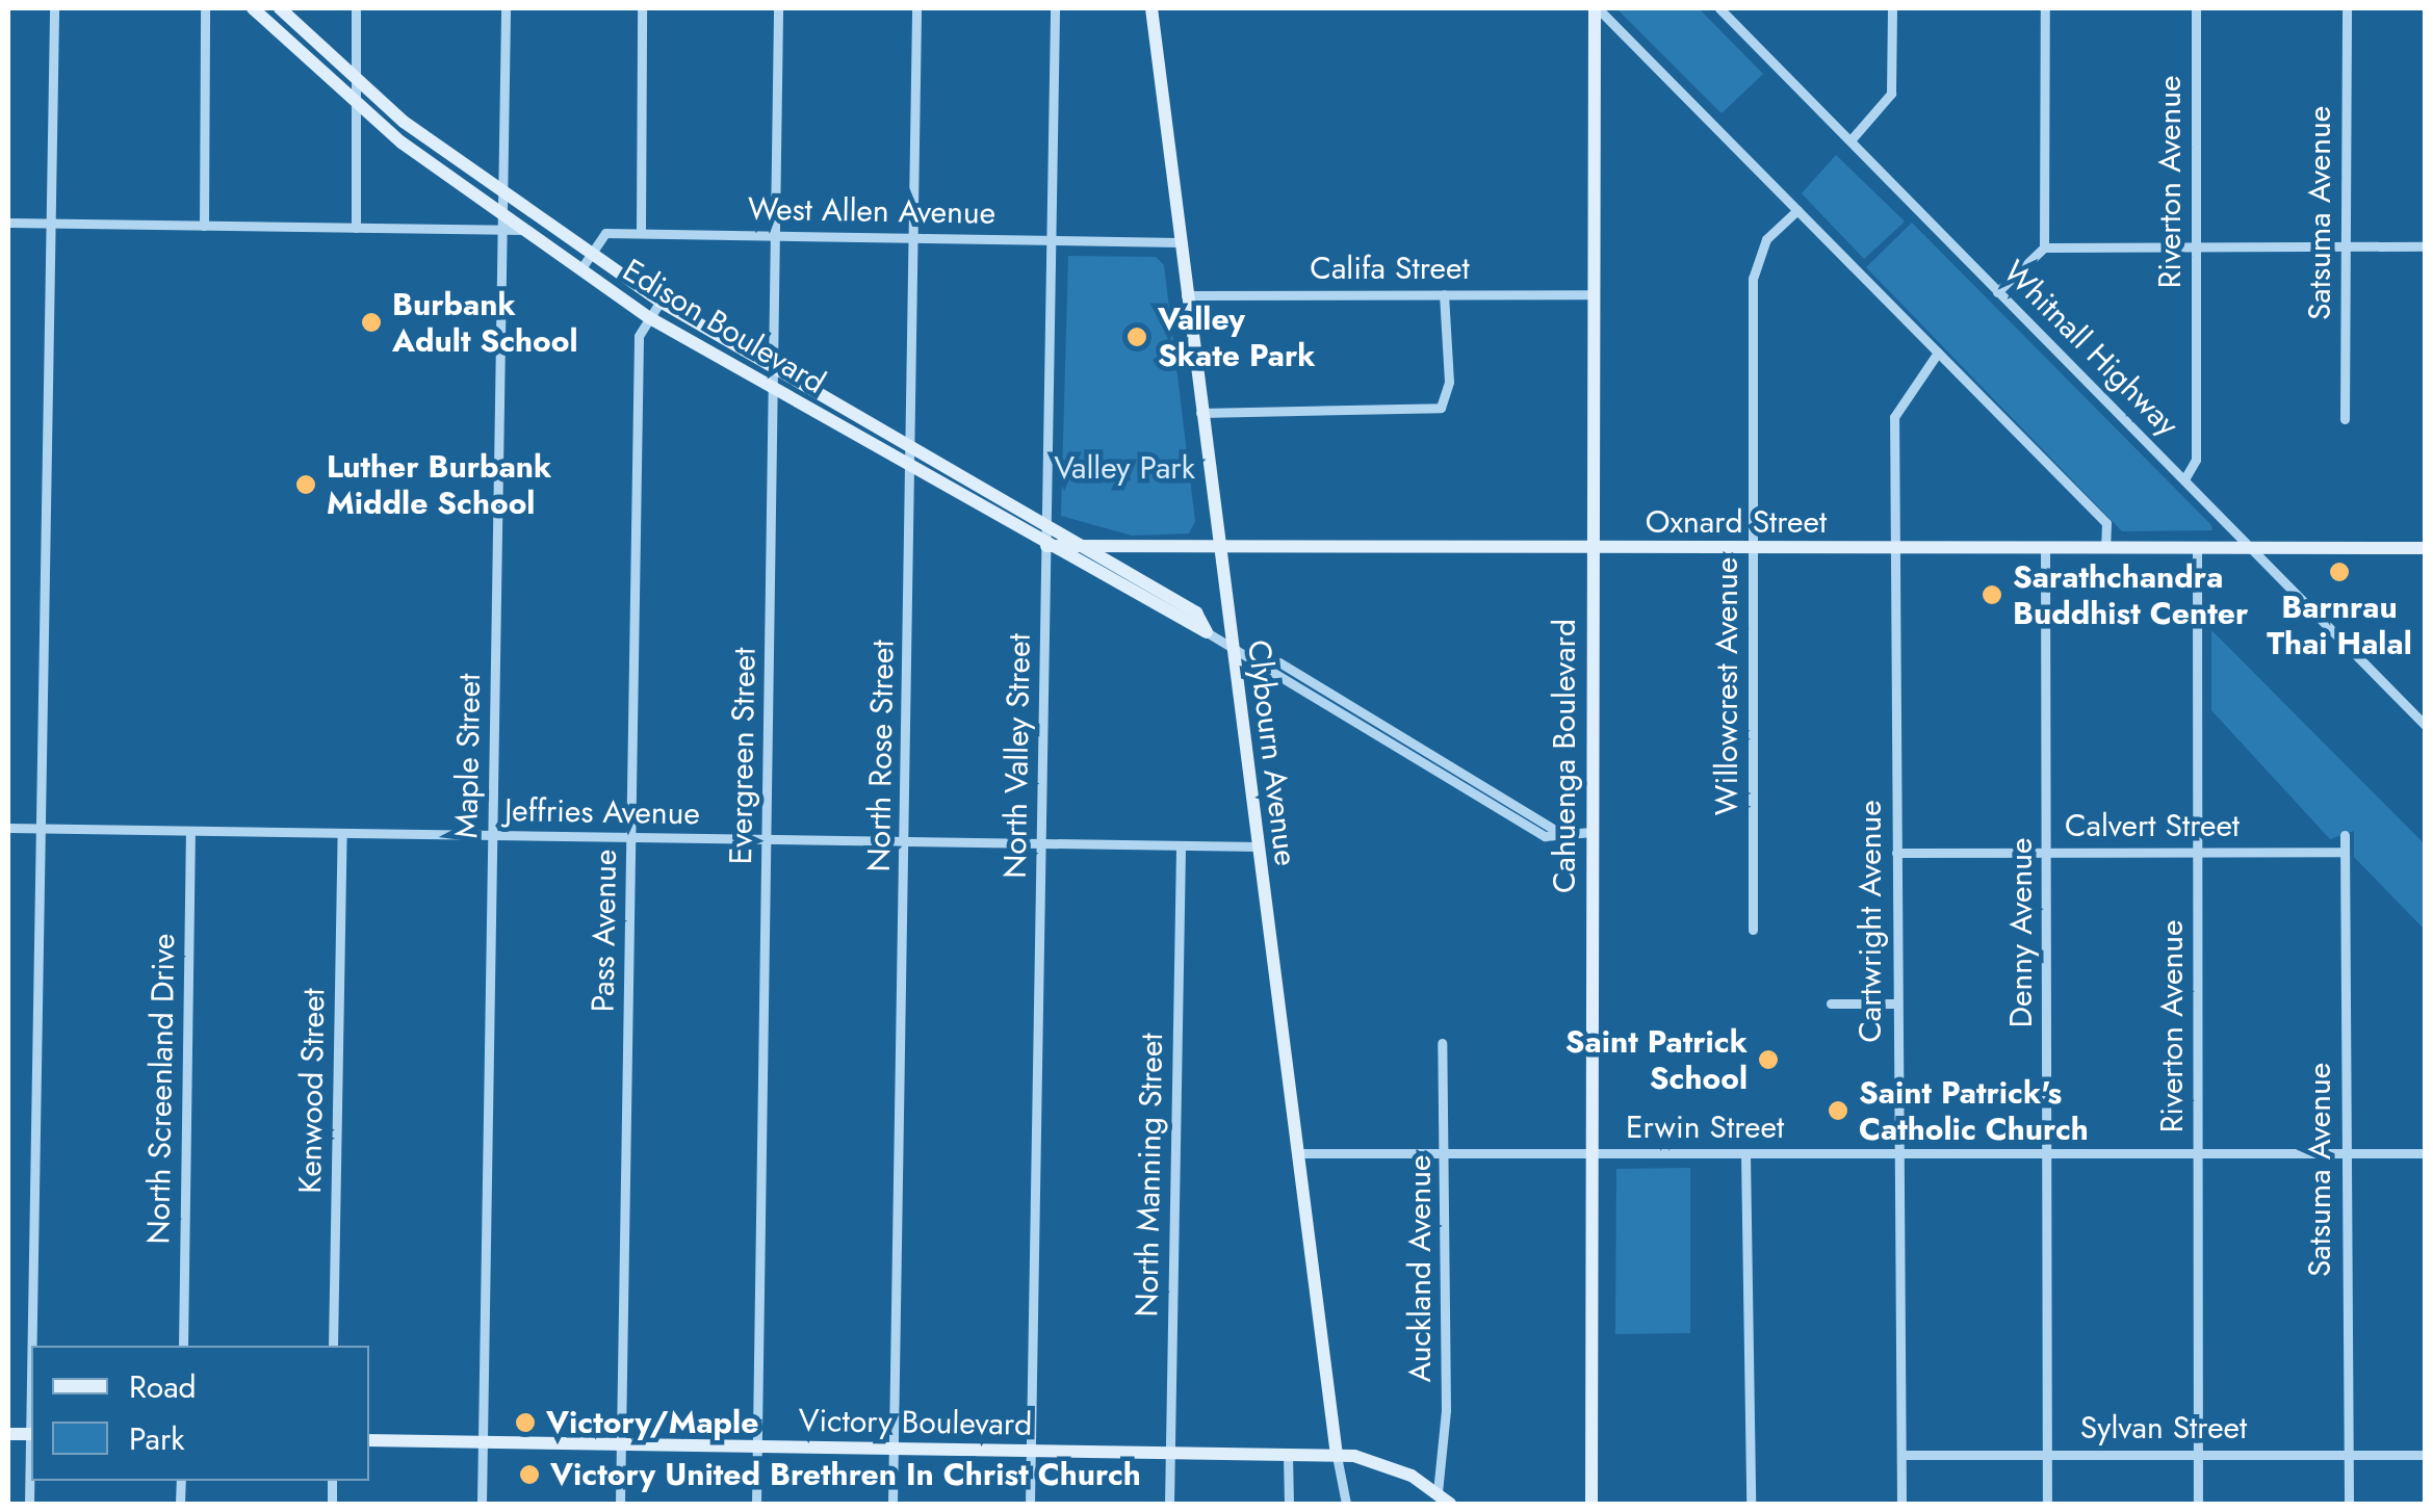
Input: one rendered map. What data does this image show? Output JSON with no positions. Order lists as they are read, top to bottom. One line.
{"streets":{"main road":["Edison Boulevard","Oxnard Street","Clybourn Avenue","Cahuenga Boulevard","Victory Boulevard"],"street":["Riverton Avenue","West Allen Avenue","Satsuma Avenue","Califa Street","Whitnall Highway","Willowcrest Avenue","Maple Street","Evergreen Street","North Rose Street","North Valley Street","Jeffries Avenue","Calvert Street","Cartwright Avenue","Pass Avenue","Denny Avenue","North Screenland Drive","Kenwood Street","Erwin Street","North Manning Street","Auckland Avenue","Sylvan Street"]},"crossings":[["Riverton Avenue","Whitnall Highway"],["Riverton Avenue","Oxnard Street"],["Riverton Avenue","Calvert Street"],["Riverton Avenue","Erwin Street"],["Riverton Avenue","Sylvan Street"],["West Allen Avenue","Edison Boulevard"],["West Allen Avenue","Clybourn Avenue"],["West Allen Avenue","Evergreen Street"],["West Allen Avenue","North Rose Street"],["West Allen Avenue","North Valley Street"],["Satsuma Avenue","Calvert Street"],["Satsuma Avenue","Erwin Street"],["Satsuma Avenue","Sylvan Street"],["Califa Street","Clybourn Avenue"],["Califa Street","Cahuenga Boulevard"],["Edison Boulevard","Oxnard Street"],["Edison Boulevard","Clybourn Avenue"],["Edison Boulevard","Maple Street"],["Edison Boulevard","Evergreen Street"],["Edison Boulevard","North Rose Street"],["Edison Boulevard","North Valley Street"],["Edison Boulevard","Cahuenga Boulevard"],["Edison Boulevard","Pass Avenue"],["Whitnall Highway","Oxnard Street"],["Oxnard Street","Willowcrest Avenue"],["Oxnard Street","Clybourn Avenue"],["Oxnard Street","North Valley Street"],["Oxnard Street","Cahuenga Boulevard"],["Oxnard Street","Cartwright Avenue"],["Oxnard Street","Denny Avenue"],["Clybourn Avenue","Jeffries Avenue"],["Clybourn Avenue","Erwin Street"],["Clybourn Avenue","Victory Boulevard"],["Maple Street","Jeffries Avenue"],["Maple Street","Victory Boulevard"],["Evergreen Street","Jeffries Avenue"],["Evergreen Street","Victory Boulevard"],["North Rose Street","Jeffries Avenue"],["North Rose Street","Victory Boulevard"],["North Valley Street","Jeffries Avenue"],["North Valley Street","Victory Boulevard"],["Cahuenga Boulevard","Erwin Street"],["Jeffries Avenue","Pass Avenue"],["Jeffries Avenue","North Screenland Drive"],["Jeffries Avenue","Kenwood Street"],["Jeffries Avenue","North Manning Street"],["Calvert Street","Cartwright Avenue"],["Calvert Street","Denny Avenue"],["Cartwright Avenue","Erwin Street"],["Cartwright Avenue","Sylvan Street"],["Pass Avenue","Victory Boulevard"],["Denny Avenue","Erwin Street"],["Denny Avenue","Sylvan Street"],["Erwin Street","Auckland Avenue"],["North Manning Street","Victory Boulevard"],["Auckland Avenue","Victory Boulevard"]],"parks":["Valley Park"],"places":["Burbank Adult School","Valley Skate Park","Luther Burbank Middle School","Barnrau Thai Halal","Sarathchandra Buddhist Center","Saint Patrick School","Saint Patrick's Catholic Church","Victory/Maple","Victory United Brethren In Christ Church"],"legend":["Road","Park"]}
